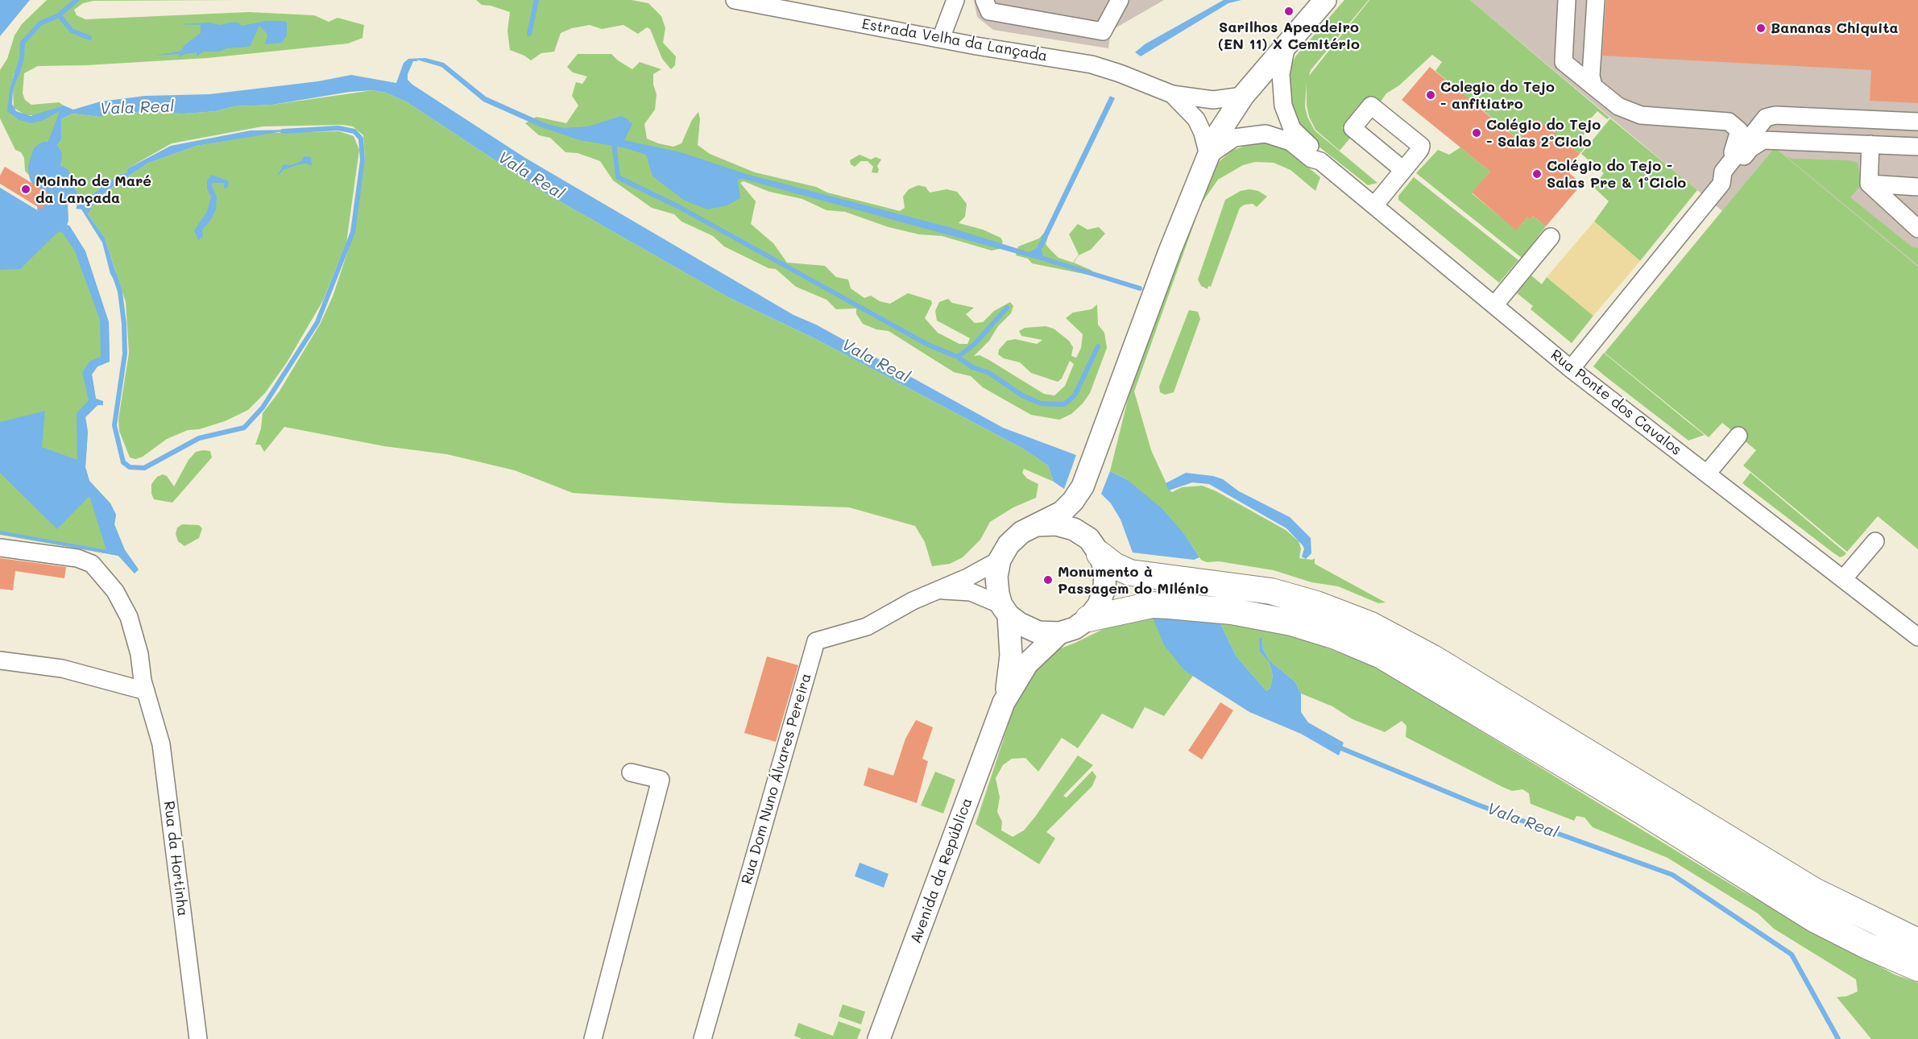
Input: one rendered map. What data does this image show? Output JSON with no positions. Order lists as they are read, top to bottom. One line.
{"streets":{"main road":["Avenida da República"],"street":["Estrada Velha da Lançada","Rua Ponte dos Cavalos","Rua Dom Nuno Álvares Pereira","Rua da Hortinha"]},"crossings":[["Rua Dom Nuno Álvares Pereira","Avenida da República"]],"water":["Vala Real"],"places":["Sarilhos Apeadeiro (EN 11) X Cemitério","Bananas Chiquita","Colegio do Tejo - anfitiatro","Colégio do Tejo - Salas 2ºCiclo","Colégio do Tejo - Salas Pre & 1ºCiclo","Moinho de Maré da Lançada","Monumento à Passagem do Milénio"]}
